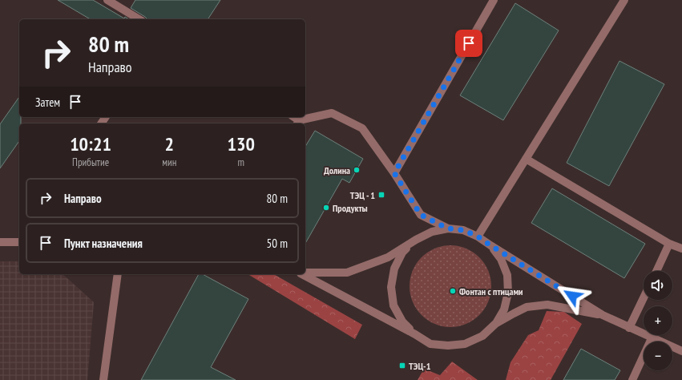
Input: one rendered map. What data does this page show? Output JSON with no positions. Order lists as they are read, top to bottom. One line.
{"places":{"other":["Долина","Продукты","Фонтан с птицами"],"transit":["ТЭЦ - 1","ТЭЦ-1"]},"page":{"turn":["80 m","Направо"],"then":"Затем","eta":["10:21","Прибытие","2","мин","130","m"],"list":[{"name":"Направо","value":"80 m"},{"name":"Пункт назначения","value":"50 m"}],"map_buttons":["+","−"]}}
